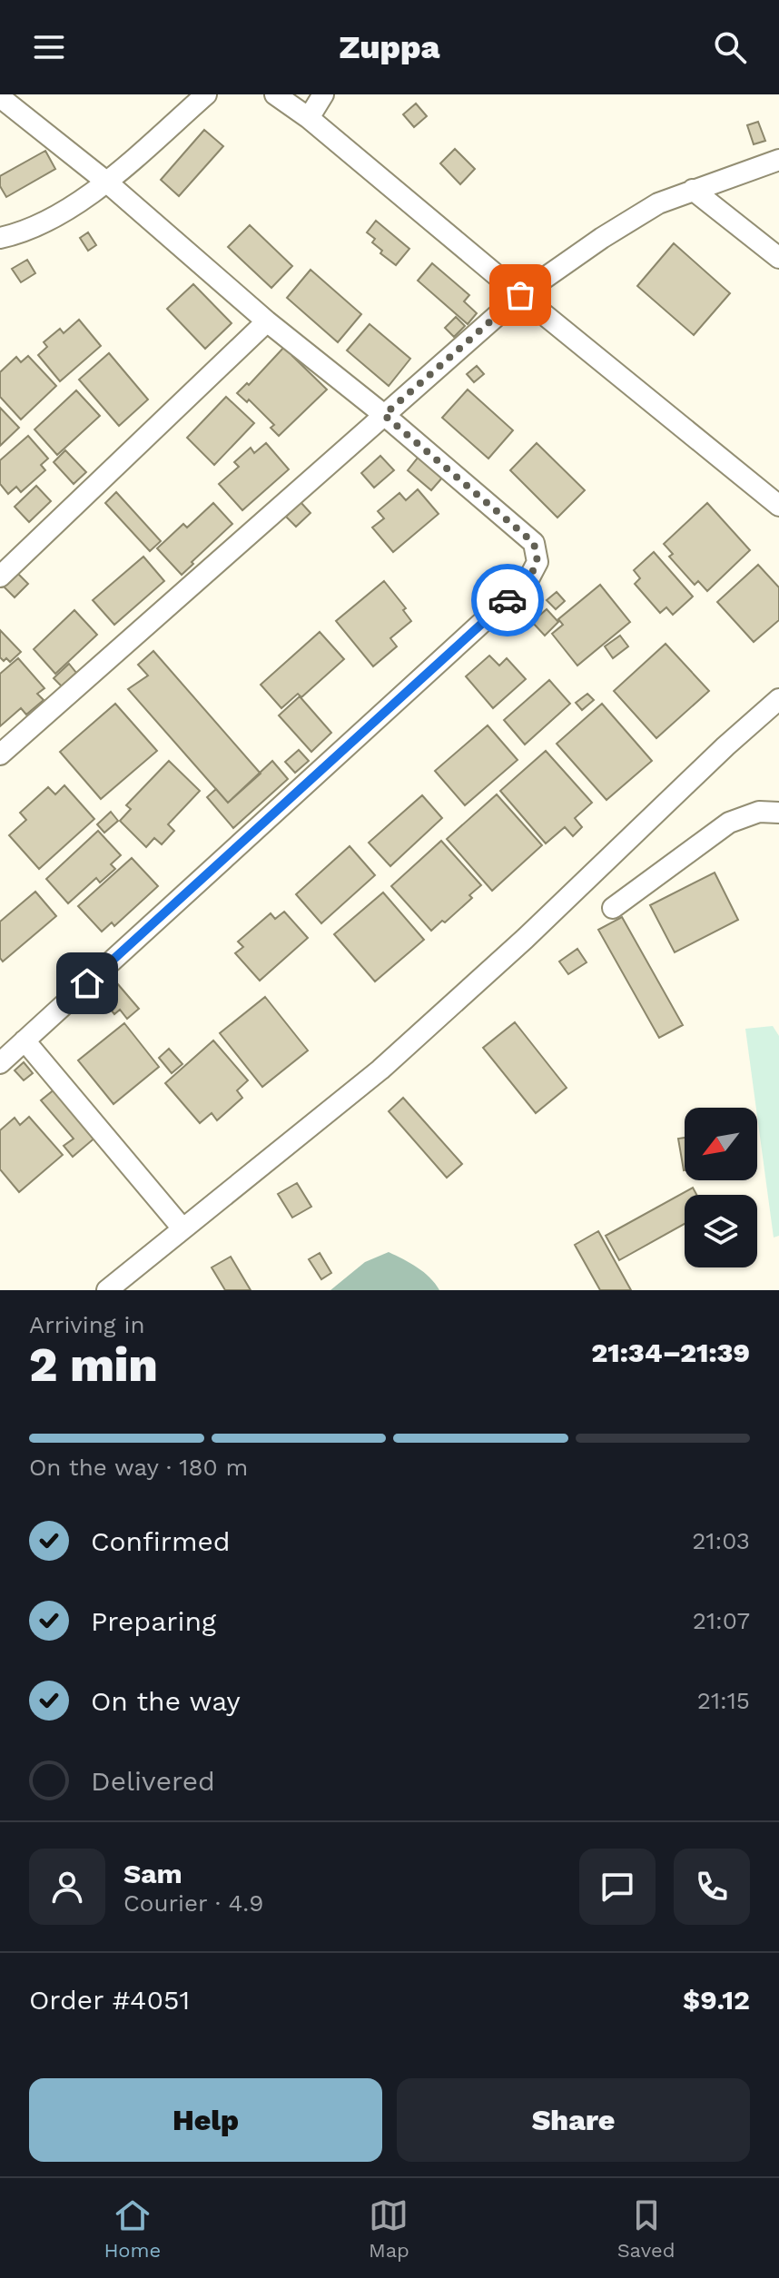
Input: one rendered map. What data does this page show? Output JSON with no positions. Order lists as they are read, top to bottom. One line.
{"north":"bottom left","page":{"header":"Zuppa","heading":["2 min","Arriving in","21:34–21:39"],"panel":["Sam","Courier · 4.9","Order #4051","$9.12"],"bar":"On the way · 180 m","list":[["Confirmed","21:03"],["Preparing","21:07"],["On the way","21:15"],"Delivered"],"buttons":["Help","Share"],"tabs":["Home","Map","Saved"]}}
